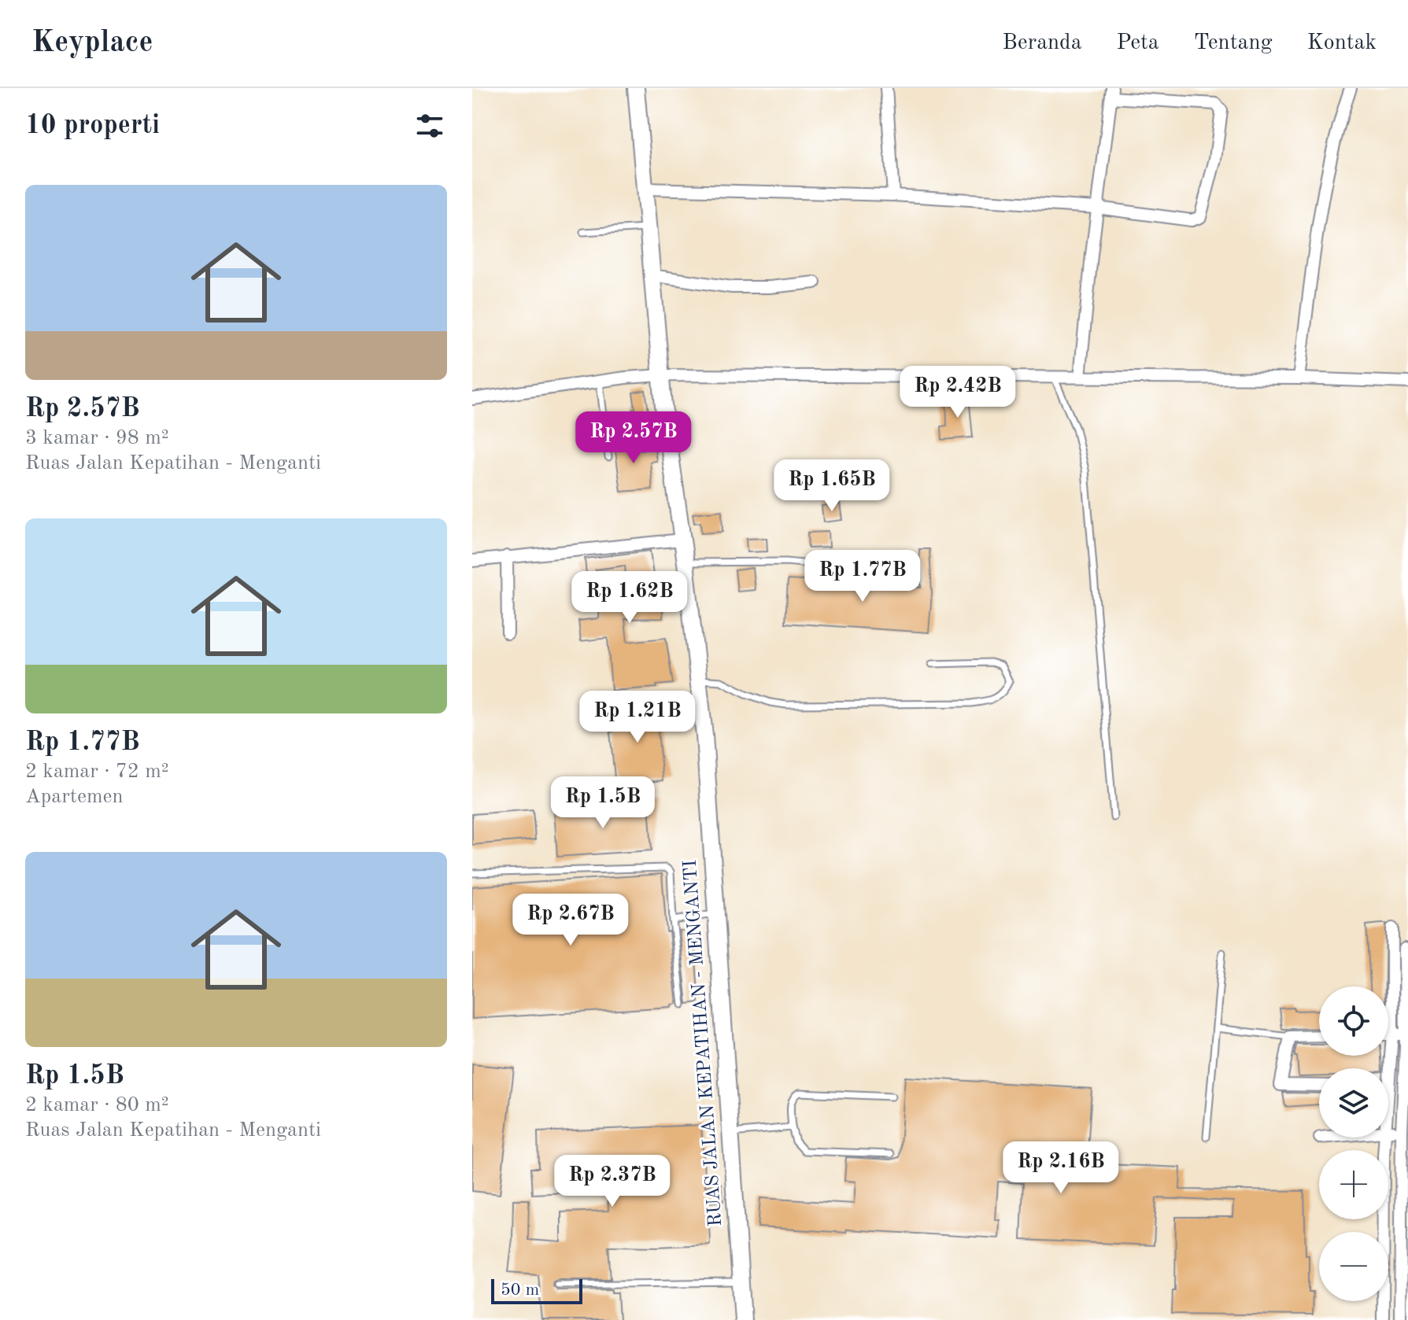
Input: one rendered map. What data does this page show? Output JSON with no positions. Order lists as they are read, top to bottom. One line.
{"streets":{"main road":["RUAS JALAN KEPATIHAN - MENGANTI"]},"scale_bar":"50 m","page":{"header":"Keyplace","nav":["Beranda","Peta","Tentang","Kontak"],"heading":"10 properti","list":[{"name":"Rp 2.57B","note":"3 kamar · 98 m² · Ruas Jalan Kepatihan - Menganti"},{"name":"Rp 1.77B","note":"2 kamar · 72 m² · Apartemen"},{"name":"Rp 1.5B","note":"2 kamar · 80 m² · Ruas Jalan Kepatihan - Menganti"}],"price":["Rp 2.42B","Rp 2.57B","Rp 1.65B","Rp 1.77B","Rp 1.62B","Rp 1.21B","Rp 1.5B","Rp 2.67B","Rp 2.16B","Rp 2.37B"],"map_buttons":["+","−"],"scale":"50 m"}}
